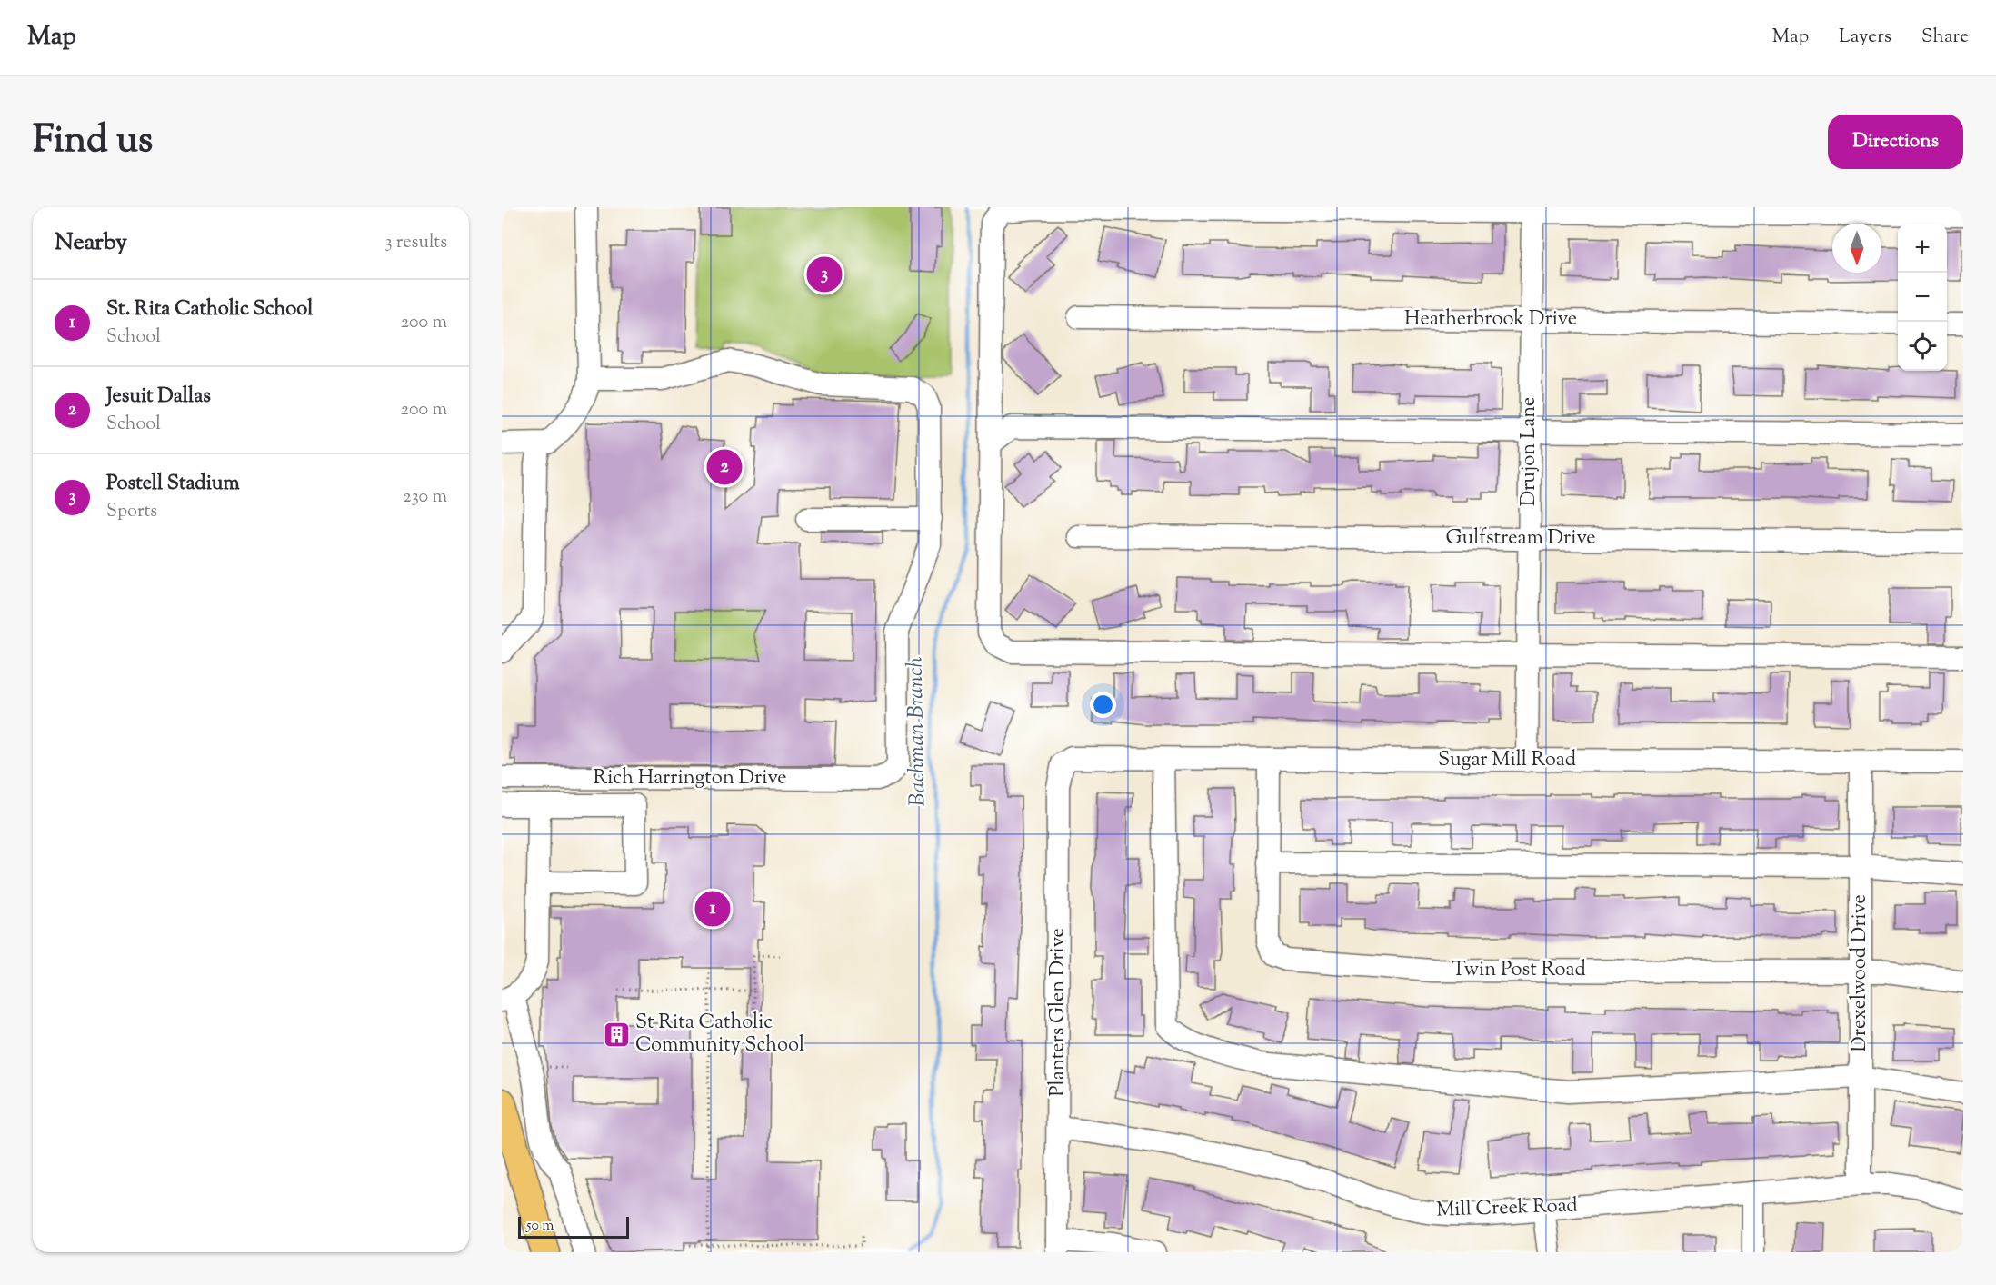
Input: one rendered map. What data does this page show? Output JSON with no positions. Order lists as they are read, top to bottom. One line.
{"streets":{"street":["Heatherbrook Drive","Drujon Lane","Gulfstream Drive","Sugar Mill Road","Rich Harrington Drive","Twin Post Road","Drexelwood Drive","Planters Glen Drive","Mill Creek Road"]},"crossings":[["Heatherbrook Drive","Drujon Lane"],["Drujon Lane","Gulfstream Drive"],["Drujon Lane","Sugar Mill Road"],["Sugar Mill Road","Twin Post Road"],["Sugar Mill Road","Drexelwood Drive"],["Sugar Mill Road","Planters Glen Drive"],["Twin Post Road","Drexelwood Drive"],["Drexelwood Drive","Mill Creek Road"],["Planters Glen Drive","Mill Creek Road"]],"water":["Bachman Branch"],"places":{"building":["St Rita Catholic Community School"]},"scale_bar":"50 m","north":"bottom","page":{"header":"Map","nav":["Map","Layers","Share"],"title":"Find us","buttons":"Directions","heading":["Nearby","3 results"],"map_buttons":["+","−"],"pins":["3","2","1"],"list":[{"mark":"1","name":"St. Rita Catholic School","note":"School","value":"200 m"},{"mark":"2","name":"Jesuit Dallas","note":"School","value":"200 m"},{"mark":"3","name":"Postell Stadium","note":"Sports","value":"230 m"}],"scale":"50 m"}}
